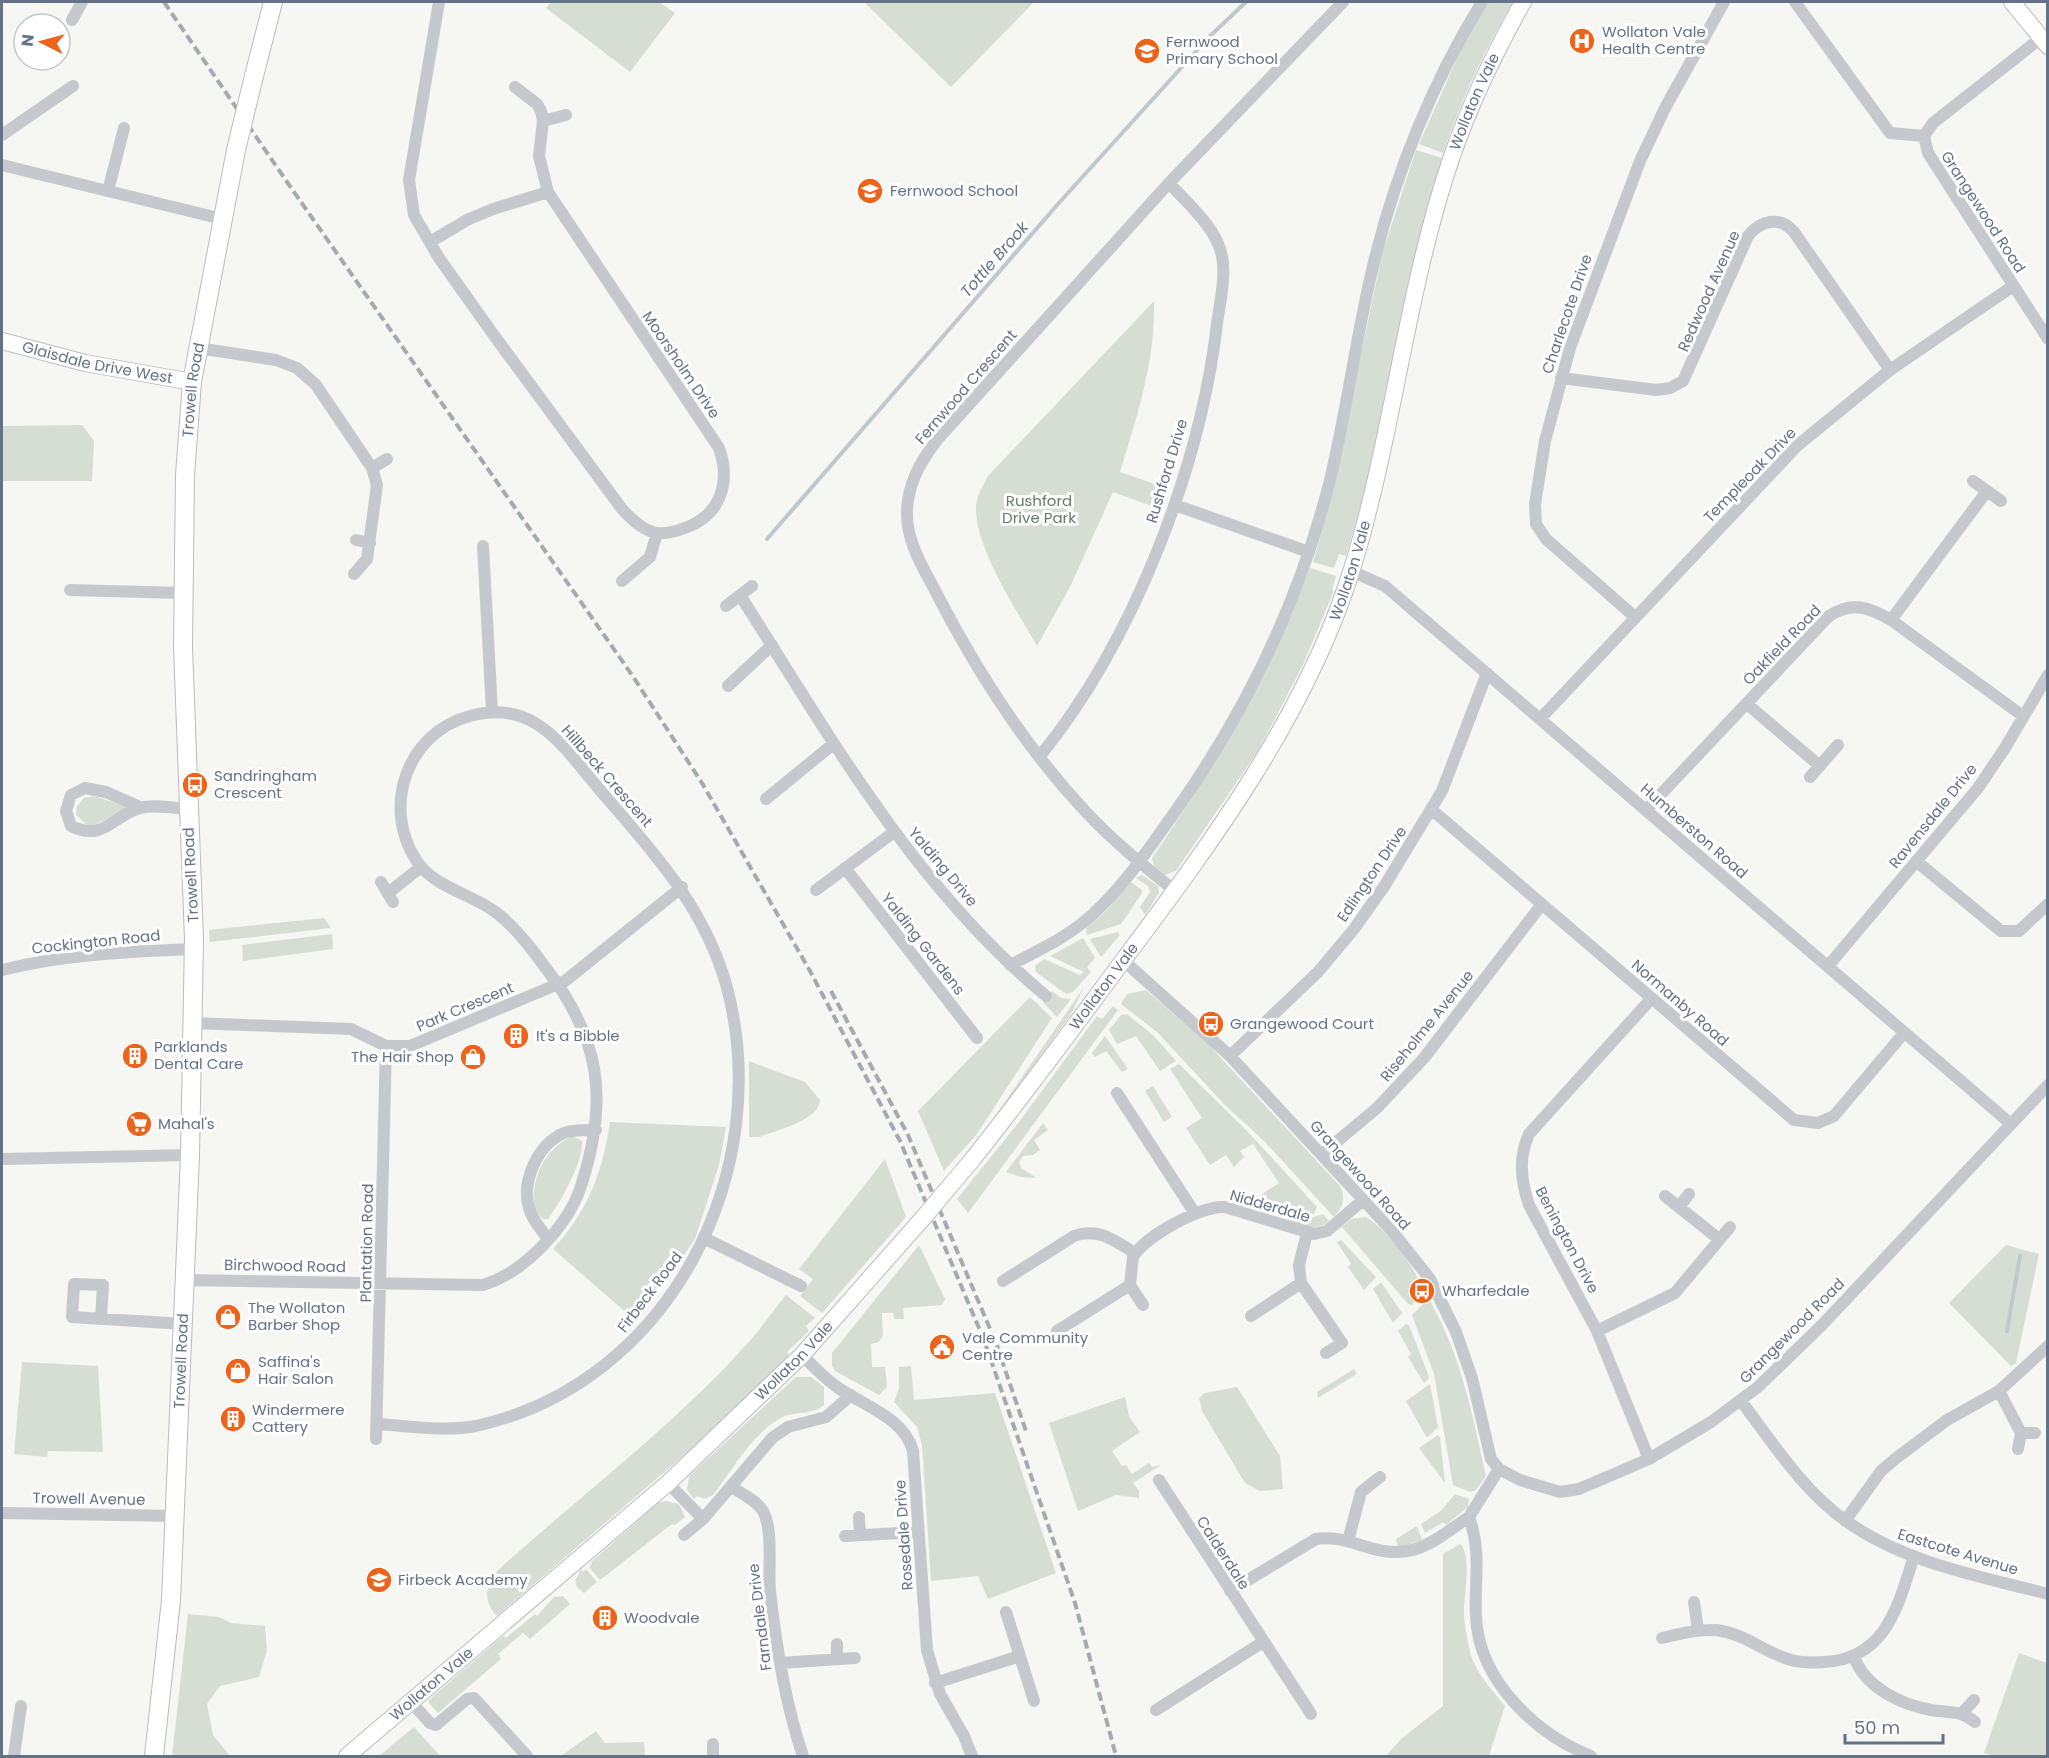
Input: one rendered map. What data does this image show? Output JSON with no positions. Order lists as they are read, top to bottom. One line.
{"streets":{"main road":["Trowell Road"],"street":["Wollaton Vale","Grangewood Road","Redwood Avenue","Charlecote Drive","Glaisdale Drive West","Moorsholm Drive","Fernwood Crescent","Rushford Drive","Templeoak Drive","Oakfield Road","Hillbeck Crescent","Ravensdale Drive","Humberston Road","Yalding Drive","Edlington Drive","Cockington Road","Yalding Gardens","Normanby Road","Park Crescent","Riseholme Avenue","Nidderdale","Benington Drive","Plantation Road","Birchwood Road","Firbeck Road","Trowell Avenue","Rosedale Drive","Eastcote Avenue","Calderdale","Farndale Drive"]},"crossings":[["Wollaton Vale","Grangewood Road"],["Wollaton Vale","Fernwood Crescent"],["Wollaton Vale","Humberston Road"],["Wollaton Vale","Rosedale Drive"],["Grangewood Road","Templeoak Drive"],["Grangewood Road","Humberston Road"],["Grangewood Road","Edlington Drive"],["Grangewood Road","Riseholme Avenue"],["Grangewood Road","Nidderdale"],["Grangewood Road","Benington Drive"],["Grangewood Road","Eastcote Avenue"],["Redwood Avenue","Charlecote Drive"],["Redwood Avenue","Templeoak Drive"],["Charlecote Drive","Templeoak Drive"],["Glaisdale Drive West","Trowell Road"],["Fernwood Crescent","Rushford Drive"],["Trowell Road","Cockington Road"],["Trowell Road","Park Crescent"],["Trowell Road","Birchwood Road"],["Trowell Road","Trowell Avenue"],["Templeoak Drive","Humberston Road"],["Oakfield Road","Ravensdale Drive"],["Oakfield Road","Humberston Road"],["Hillbeck Crescent","Park Crescent"],["Hillbeck Crescent","Birchwood Road"],["Hillbeck Crescent","Firbeck Road"],["Ravensdale Drive","Humberston Road"],["Humberston Road","Edlington Drive"],["Humberston Road","Normanby Road"],["Edlington Drive","Normanby Road"],["Normanby Road","Riseholme Avenue"],["Normanby Road","Benington Drive"],["Park Crescent","Plantation Road"],["Park Crescent","Birchwood Road"],["Park Crescent","Firbeck Road"],["Plantation Road","Birchwood Road"],["Plantation Road","Firbeck Road"]],"water":["Tottle Brook"],"parks":["Rushford Drive Park"],"places":{"hospital":["Wollaton Vale Health Centre"],"school or university":["Fernwood Primary School","Fernwood School","Firbeck Academy"],"bus stop":["Sandringham Crescent","Grangewood Court","Wharfedale"],"building":["It's a Bibble","Parklands Dental Care","Windermere Cattery","Woodvale"],"shop":["The Hair Shop","The Wollaton Barber Shop","Saffina's Hair Salon"],"supermarket":["Mahal's"],"public building":["Vale Community Centre"]},"scale_bar":"50 m","north":"left"}
